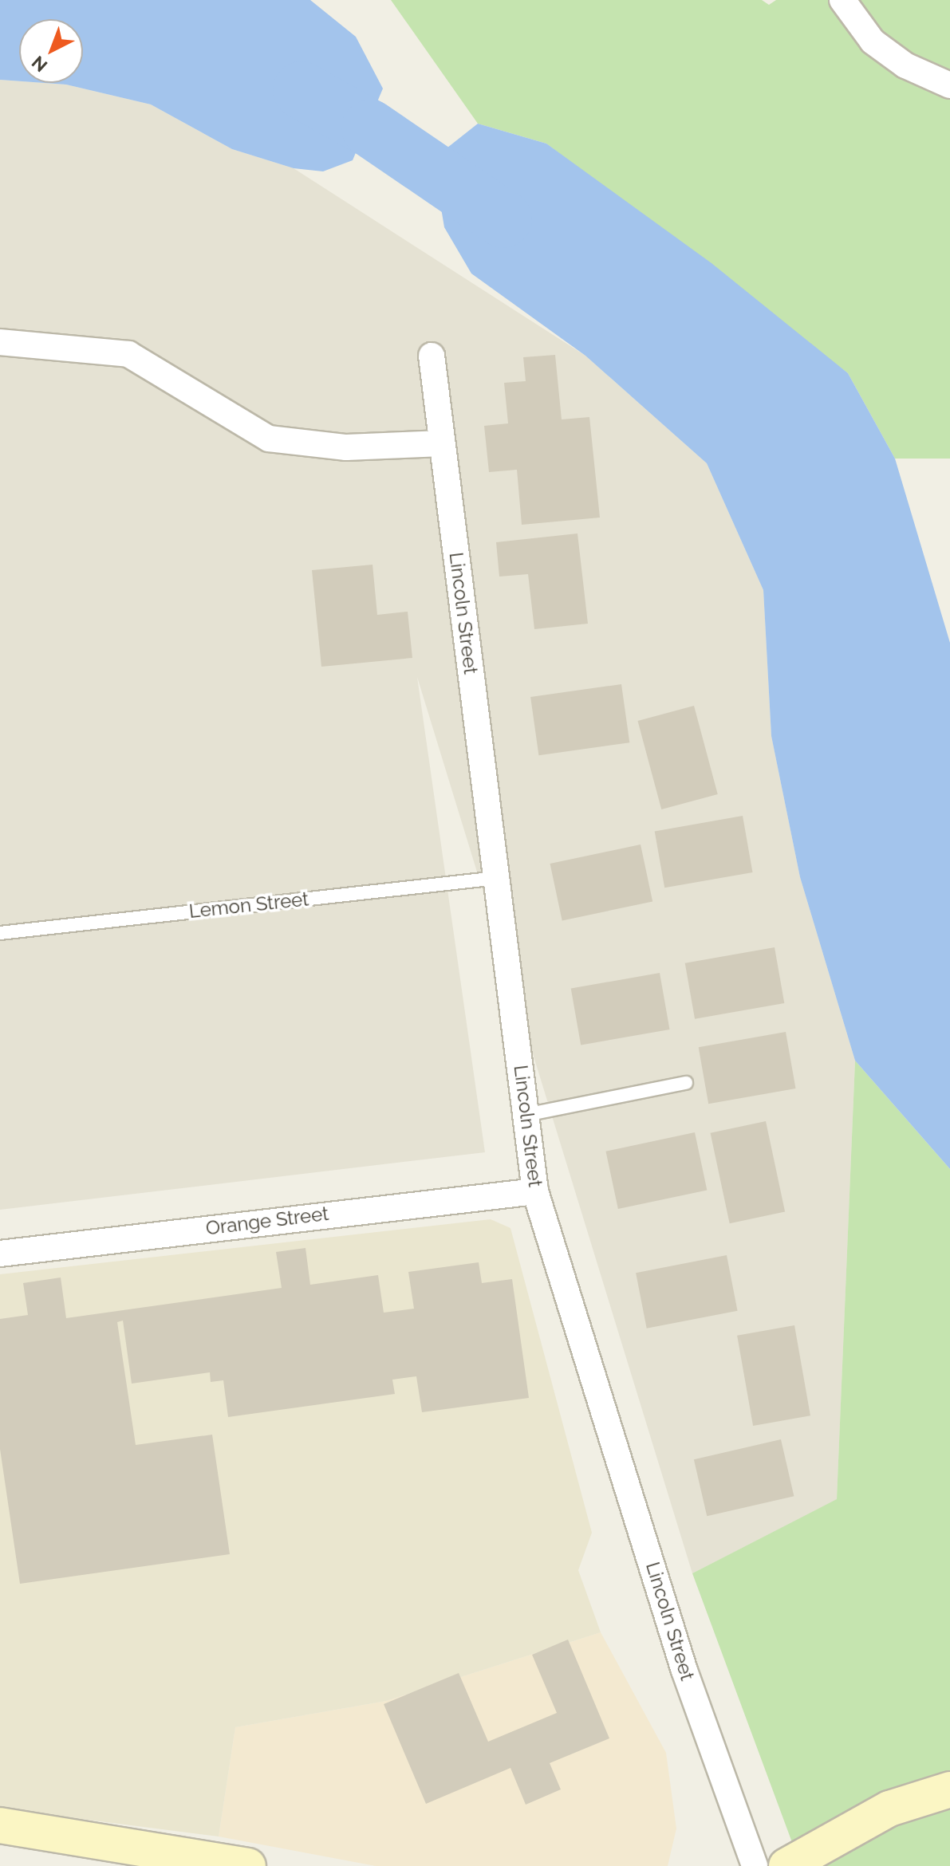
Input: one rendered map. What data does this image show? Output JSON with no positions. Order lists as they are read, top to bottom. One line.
{"streets":{"street":["Lincoln Street","Orange Street"],"lane":["Lemon Street"]},"crossings":[["Lincoln Street","Lemon Street"],["Lincoln Street","Orange Street"]],"north":"bottom left"}
